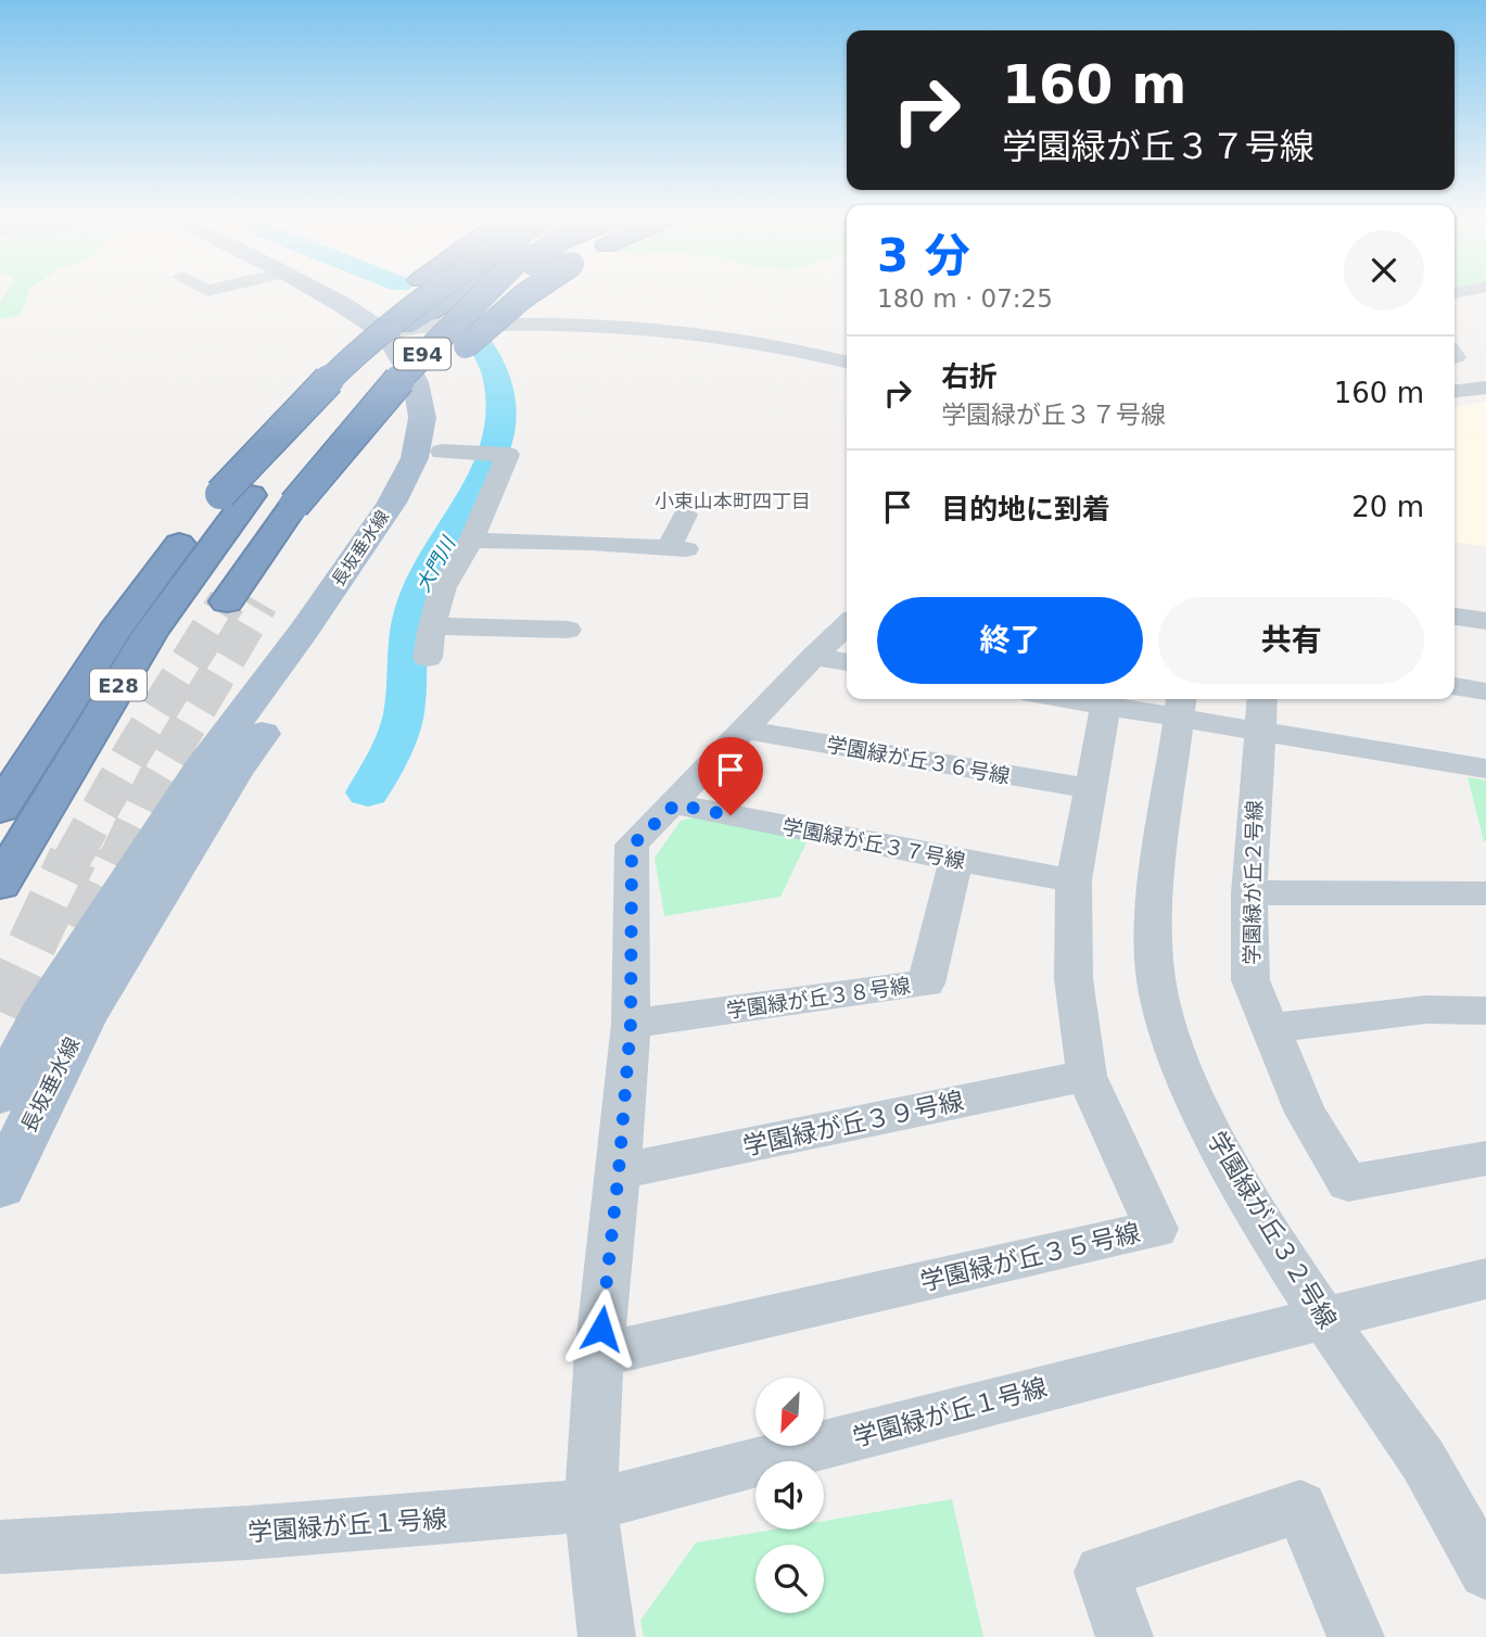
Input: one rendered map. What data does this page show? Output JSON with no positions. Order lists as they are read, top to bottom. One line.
{"streets":{"highway":["E94","E28"],"main road":["長坂垂水線"],"street":["学園緑が丘３６号線","学園緑が丘３７号線","学園緑が丘２号線","学園緑が丘３８号線","学園緑が丘３９号線","学園緑が丘３２号線","学園緑が丘３５号線","学園緑が丘１号線"]},"crossings":[["学園緑が丘３６号線","学園緑が丘３５号線"],["学園緑が丘３７号線","学園緑が丘３８号線"],["学園緑が丘３７号線","学園緑が丘３５号線"],["学園緑が丘３９号線","学園緑が丘３５号線"],["学園緑が丘３２号線","学園緑が丘１号線"]],"districts":["小束山本町四丁目"],"water":["大門川"],"north":"bottom left","page":{"turn":["160 m","学園緑が丘３７号線"],"heading":["3 分","180 m · 07:25"],"list":[{"name":"右折","note":"学園緑が丘３７号線","value":"160 m"},{"name":"目的地に到着","value":"20 m"}],"buttons":["終了","共有"]}}
